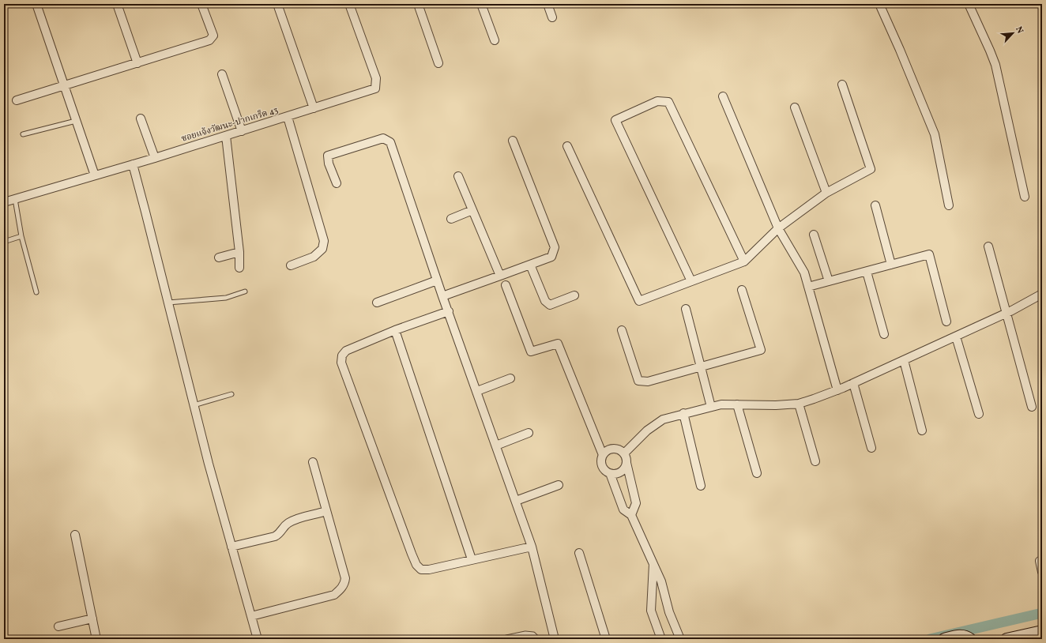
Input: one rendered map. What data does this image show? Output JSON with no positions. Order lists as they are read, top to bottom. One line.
{"streets":{"street":["ซอยแจ้งวัฒนะ-ปากเกร็ด 43"]},"north":"top right"}
